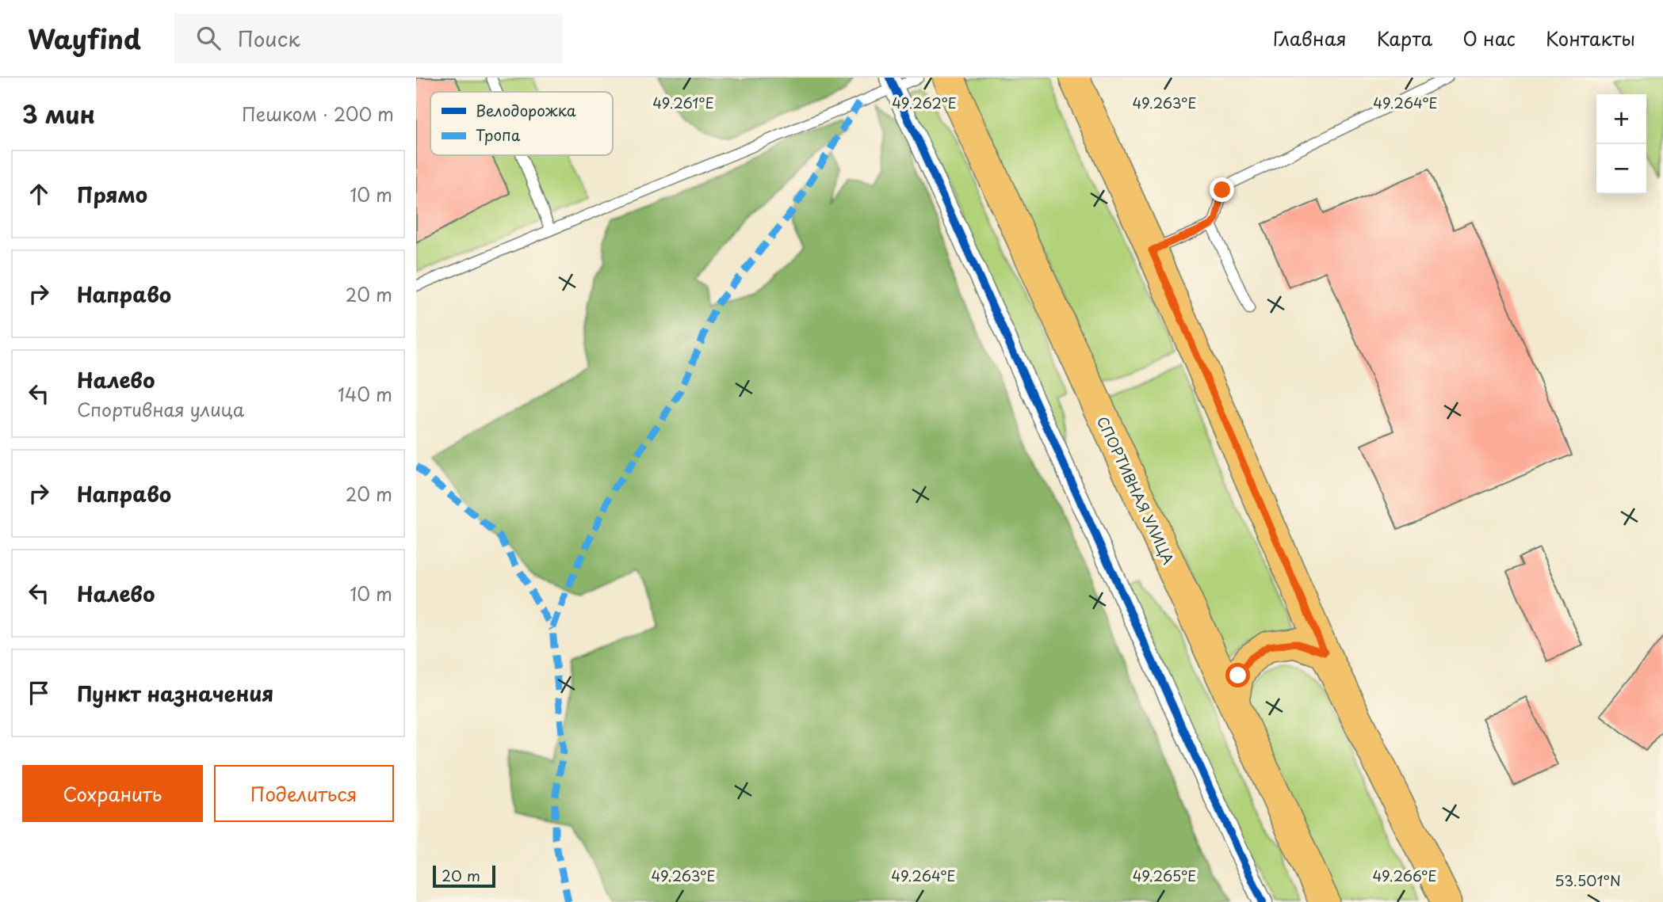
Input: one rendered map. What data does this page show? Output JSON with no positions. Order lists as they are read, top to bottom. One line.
{"streets":{"main road":["СПОРТИВНАЯ УЛИЦА"]},"legend":["Велодорожка","Тропа"],"scale_bar":"20 m","page":{"header":"Wayfind","search":"Поиск","nav":["Главная","Карта","О нас","Контакты"],"heading":["3 мин","Пешком · 200 m"],"map_buttons":["+","−"],"list":[["Прямо","10 m"],["Направо","20 m"],["Налево","Спортивная улица","140 m"],["Направо","20 m"],["Налево","10 m"],"Пункт назначения"],"buttons":["Сохранить","Поделиться"],"scale":"20 m"},"coordinates":["49.262°E","49.263°E","49.261°E","49.264°E","49.265°E","49.266°E","53.501°N"]}
